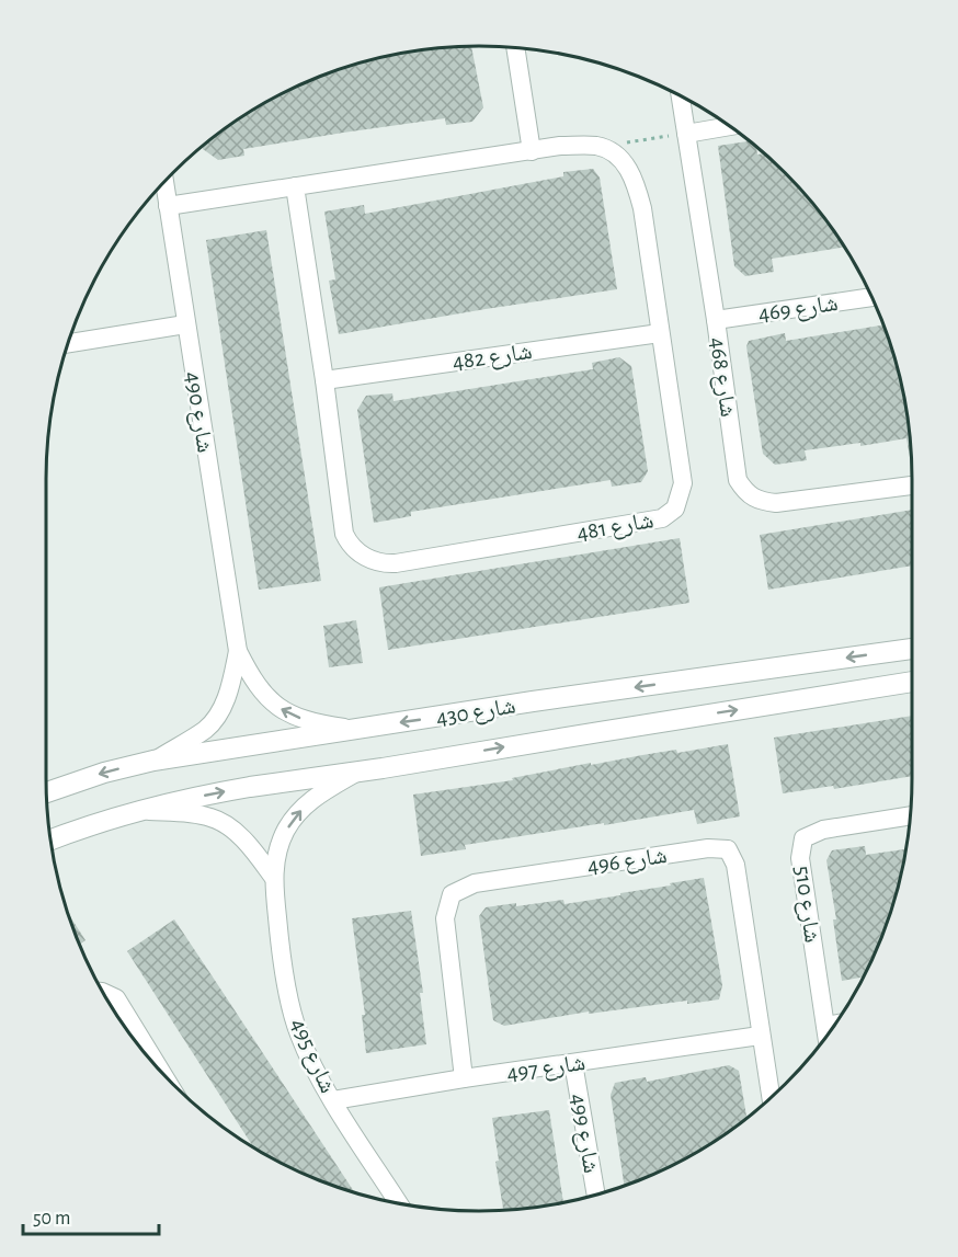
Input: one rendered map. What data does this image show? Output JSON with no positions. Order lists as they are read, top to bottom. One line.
{"streets":{"street":["شارع 469","شارع 482","شارع 468","شارع 490","شارع 481","شارع 430","شارع 496","شارع 510","شارع 495","شارع 497","شارع 499"]},"crossings":[["شارع 469","شارع 468"],["شارع 482","شارع 481"],["شارع 490","شارع 430"],["شارع 430","شارع 495"],["شارع 496","شارع 497"],["شارع 495","شارع 497"],["شارع 497","شارع 499"]],"scale_bar":"50 m"}
